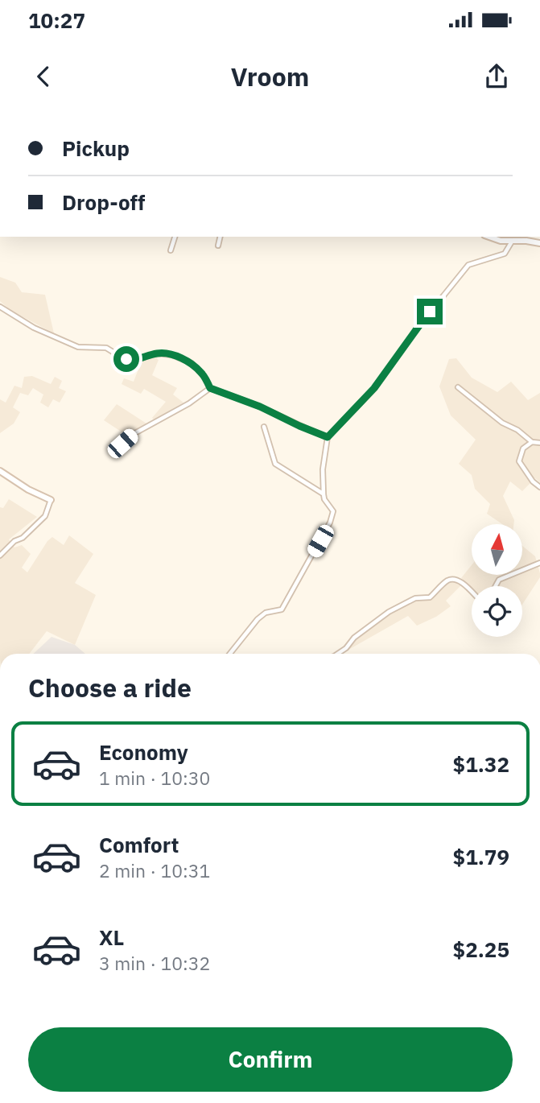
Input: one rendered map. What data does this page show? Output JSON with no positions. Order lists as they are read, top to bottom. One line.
{"north":"top","page":{"status":"10:27","header":"Vroom","banner":["Pickup","Drop-off"],"heading":"Choose a ride","list":[{"name":"Economy","note":"1 min · 10:30","value":"$1.32"},{"name":"Comfort","note":"2 min · 10:31","value":"$1.79"},{"name":"XL","note":"3 min · 10:32","value":"$2.25"}],"buttons":"Confirm"}}
